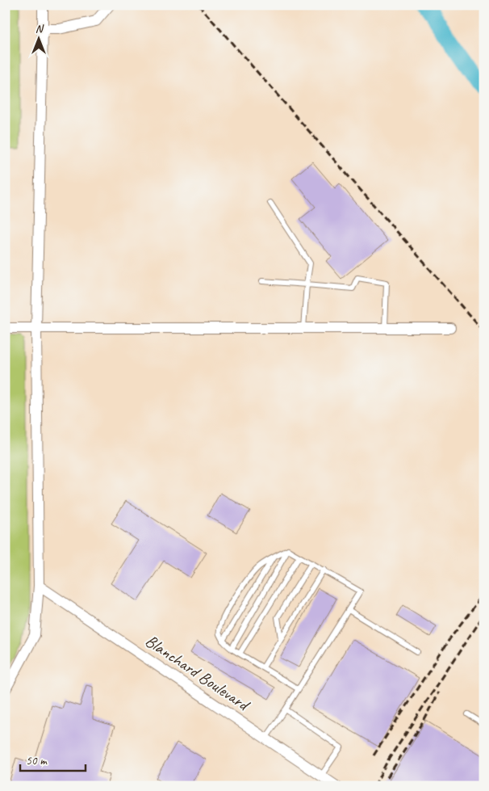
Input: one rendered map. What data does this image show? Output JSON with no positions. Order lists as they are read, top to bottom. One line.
{"streets":{"street":["Blanchard Boulevard"]},"scale_bar":"50 m","north":"top"}
